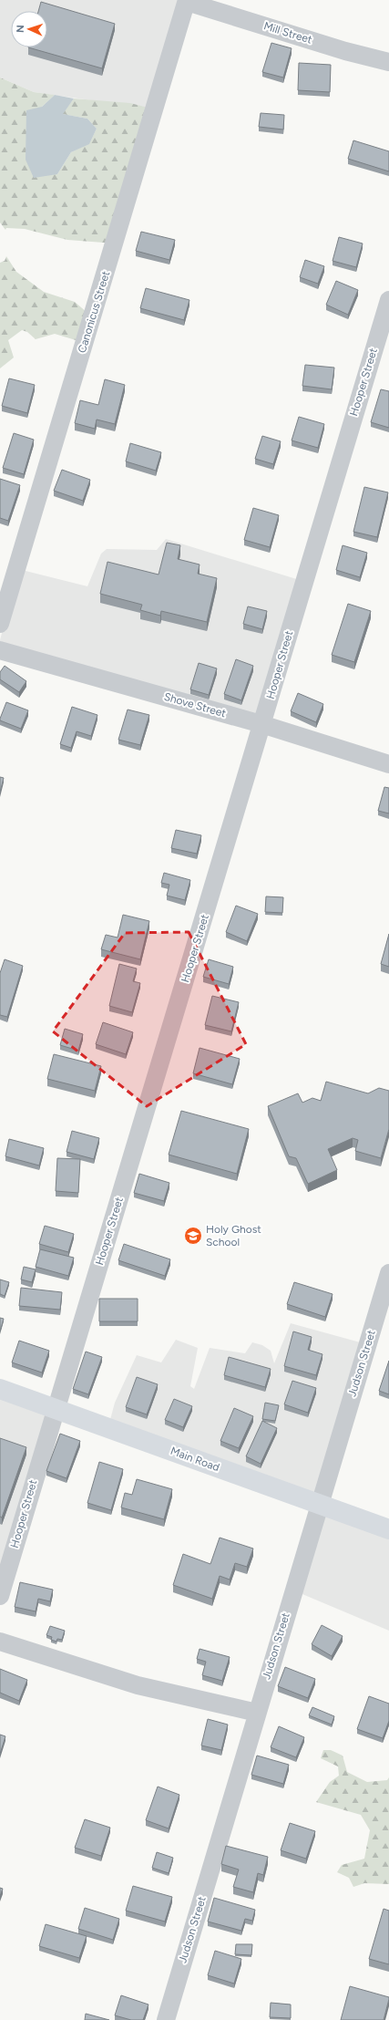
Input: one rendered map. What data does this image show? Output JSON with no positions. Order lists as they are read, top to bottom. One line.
{"streets":{"main road":["Main Road"],"street":["Mill Street","Canonicus Street","Hooper Street","Shove Street","Judson Street"]},"crossings":[["Mill Street","Canonicus Street"],["Hooper Street","Shove Street"],["Hooper Street","Main Road"],["Judson Street","Main Road"]],"places":{"school or university":["Holy Ghost School"]},"north":"left"}
